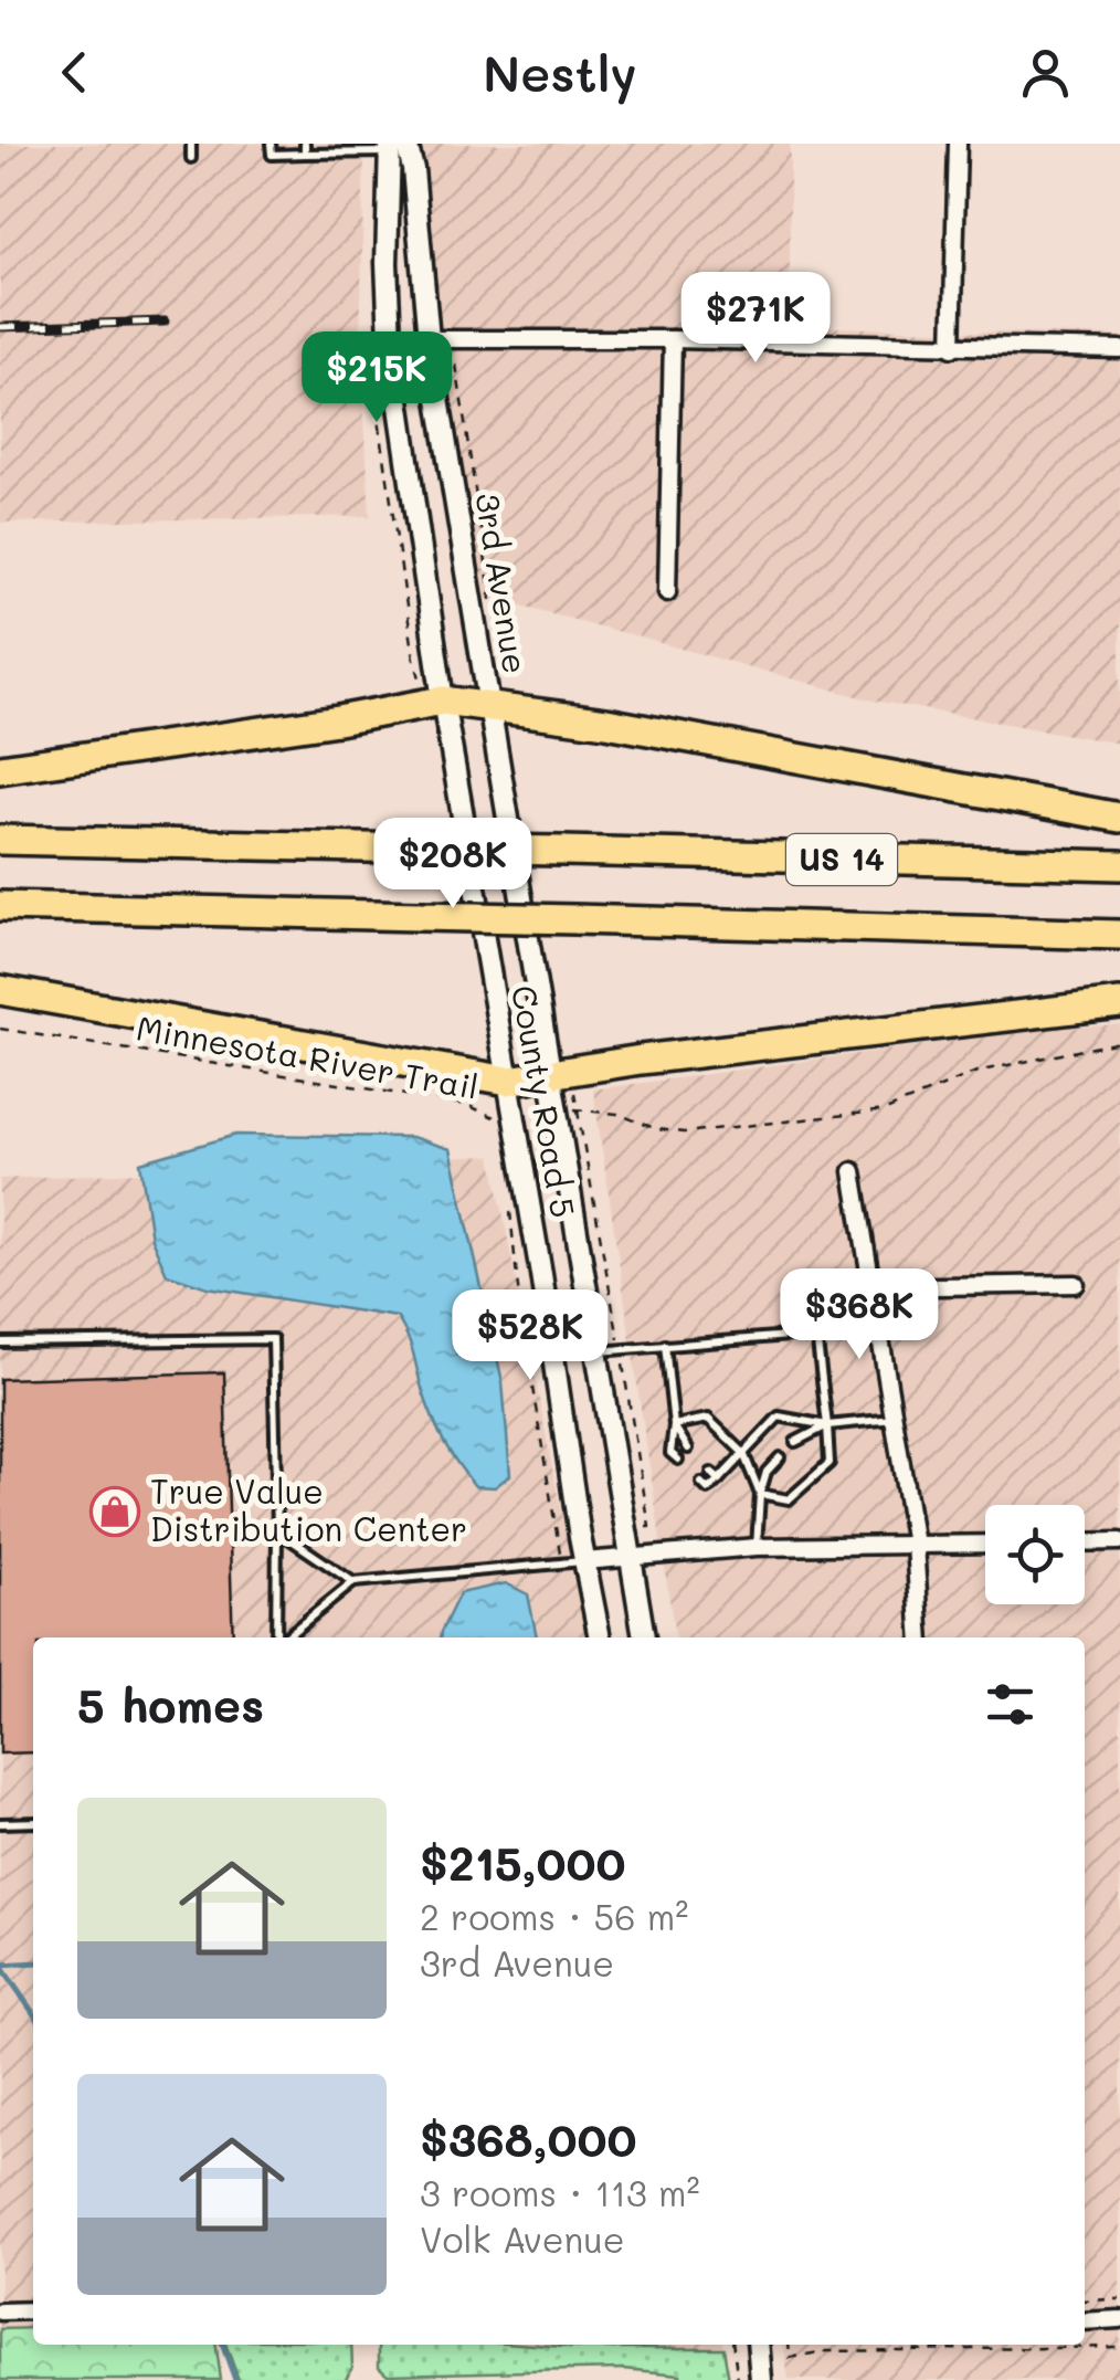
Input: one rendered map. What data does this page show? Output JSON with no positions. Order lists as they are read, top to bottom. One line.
{"streets":{"highway":["US 14"],"street":["3rd Avenue","County Road 5"],"path":["Minnesota River Trail"]},"crossings":[["3rd Avenue","County Road 5"],["Minnesota River Trail","County Road 5"]],"places":{"shop":["True Value Distribution Center"]},"page":{"header":"Nestly","price":["$271K","$215K","$208K","$368K","$528K"],"heading":"5 homes","list":[{"name":"$215,000","note":"2 rooms · 56 m² · 3rd Avenue"},{"name":"$368,000","note":"3 rooms · 113 m² · Volk Avenue"}]}}
